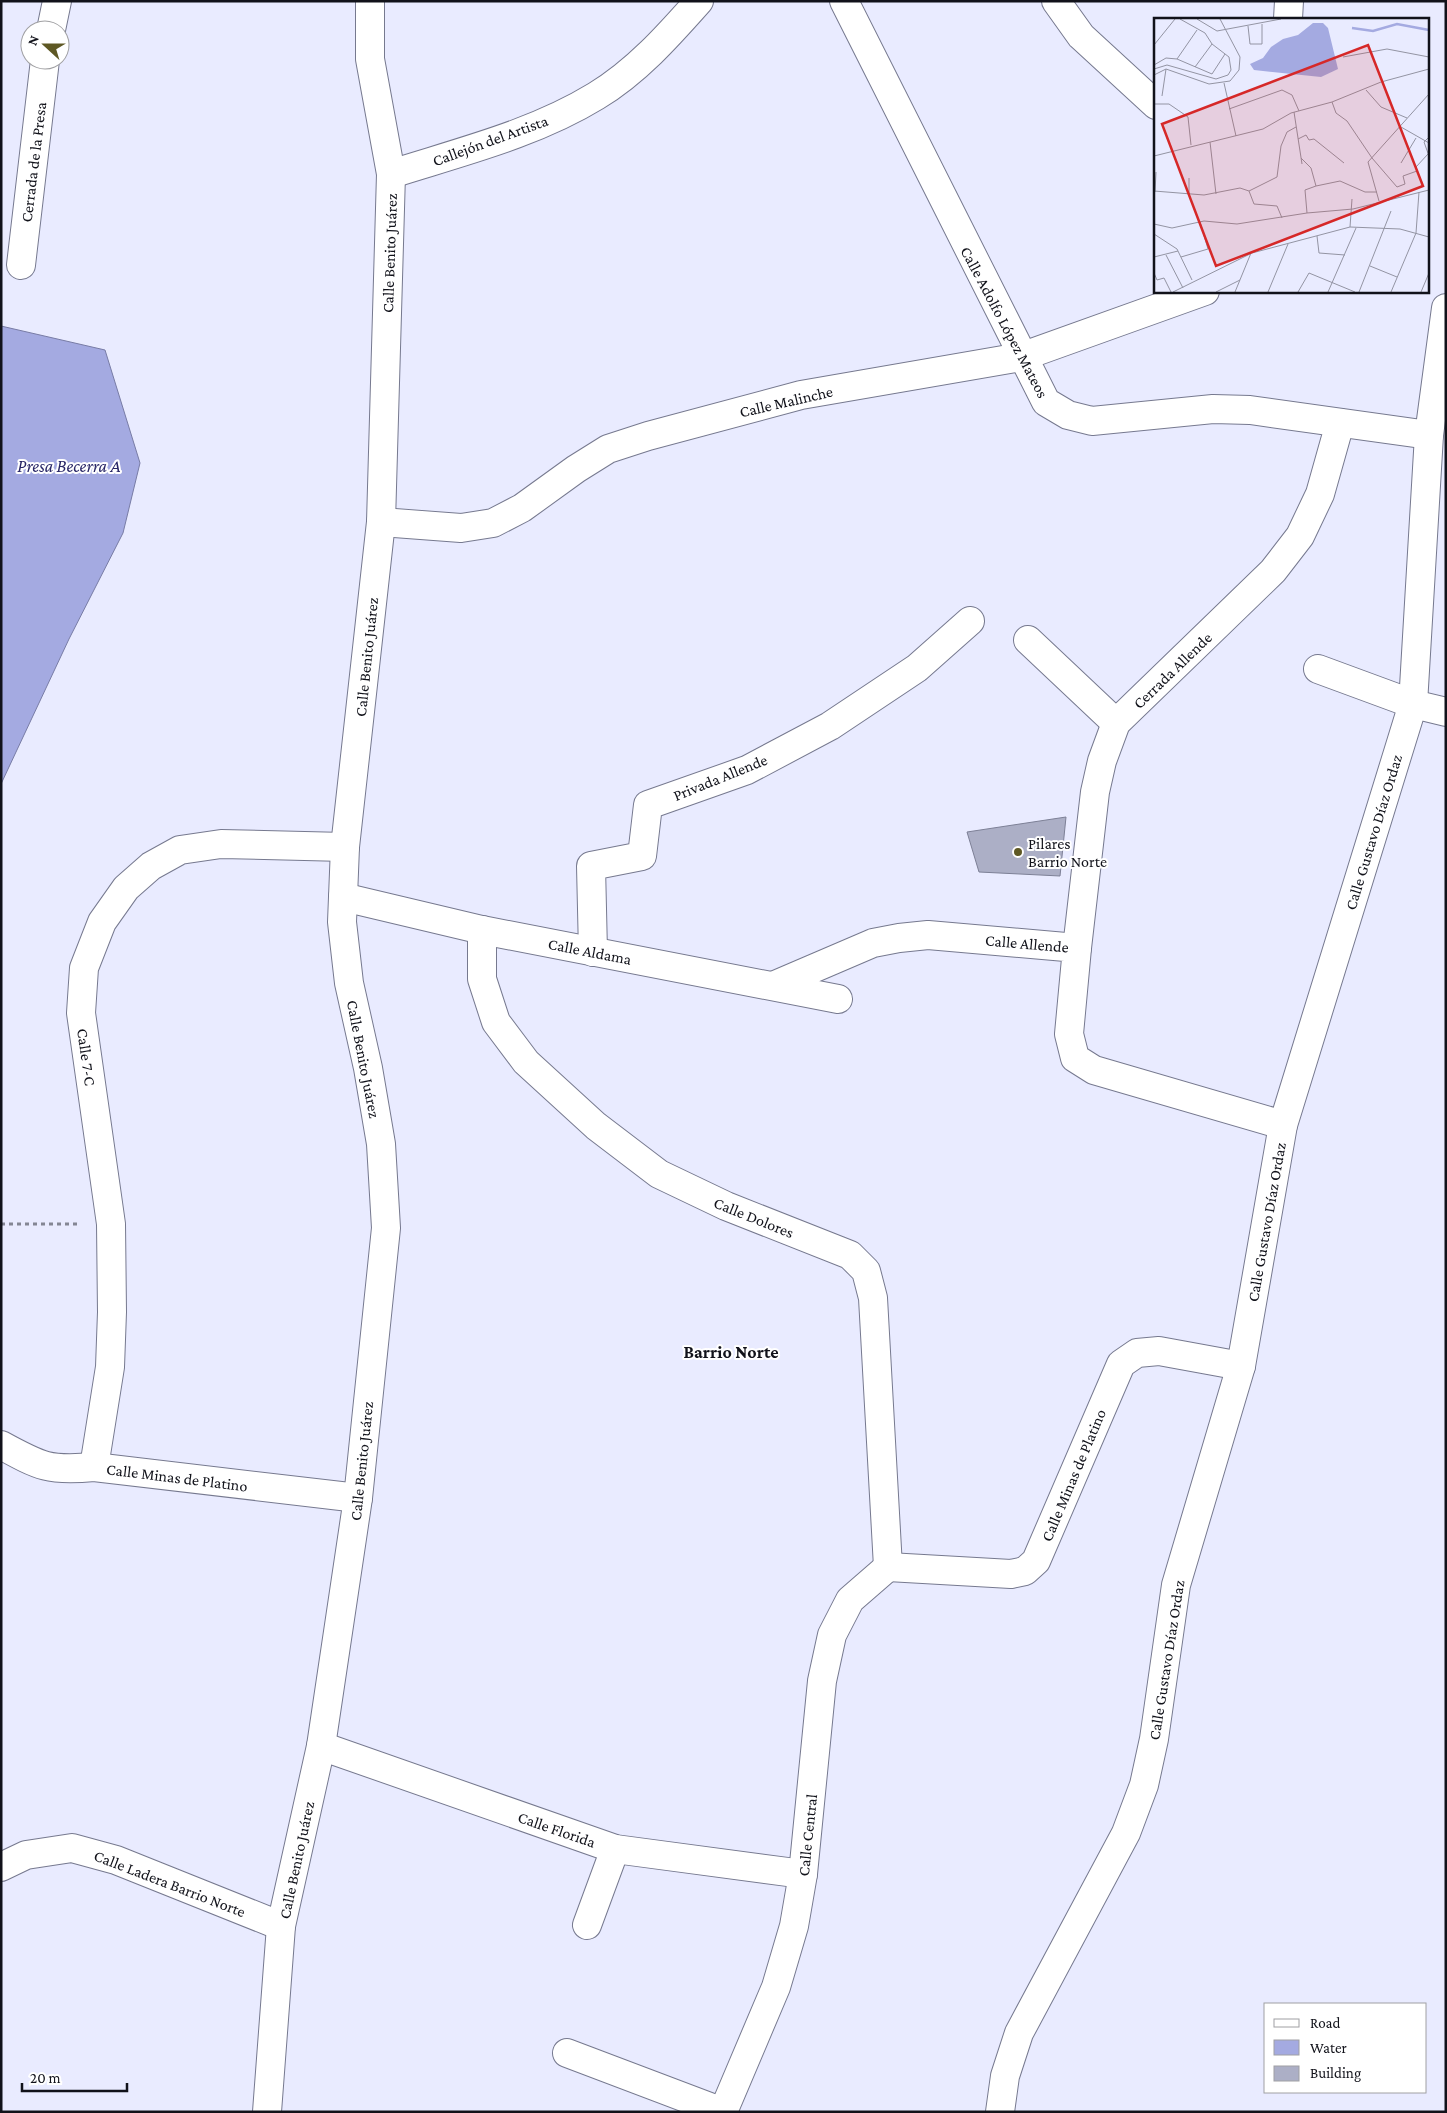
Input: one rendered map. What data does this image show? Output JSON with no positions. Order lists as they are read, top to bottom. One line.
{"streets":{"street":["Callejón del Artista","Cerrada de la Presa","Calle Benito Juárez","Calle Adolfo López Mateos","Calle Malinche","Cerrada Allende","Privada Allende","Calle Gustavo Díaz Ordaz","Calle Allende","Calle Aldama","Calle 7-C","Calle Dolores","Calle Minas de Platino","Calle Florida","Calle Central","Calle Ladera Barrio Norte"]},"crossings":[["Callejón del Artista","Calle Benito Juárez"],["Calle Benito Juárez","Calle Malinche"],["Calle Benito Juárez","Calle Aldama"],["Calle Benito Juárez","Calle 7-C"],["Calle Benito Juárez","Calle Minas de Platino"],["Calle Benito Juárez","Calle Florida"],["Calle Benito Juárez","Calle Ladera Barrio Norte"],["Calle Adolfo López Mateos","Calle Malinche"],["Calle Adolfo López Mateos","Cerrada Allende"],["Calle Adolfo López Mateos","Calle Gustavo Díaz Ordaz"],["Cerrada Allende","Calle Allende"],["Privada Allende","Calle Aldama"],["Calle Gustavo Díaz Ordaz","Calle Allende"],["Calle Gustavo Díaz Ordaz","Calle Minas de Platino"],["Calle Allende","Calle Aldama"],["Calle Aldama","Calle Dolores"],["Calle 7-C","Calle Minas de Platino"],["Calle Dolores","Calle Minas de Platino"],["Calle Dolores","Calle Central"],["Calle Minas de Platino","Calle Central"],["Calle Florida","Calle Central"]],"districts":["Barrio Norte"],"water":["Presa Becerra A"],"places":["Pilares Barrio Norte"],"legend":["Road","Water","Building"],"scale_bar":"20 m","north":"left"}
